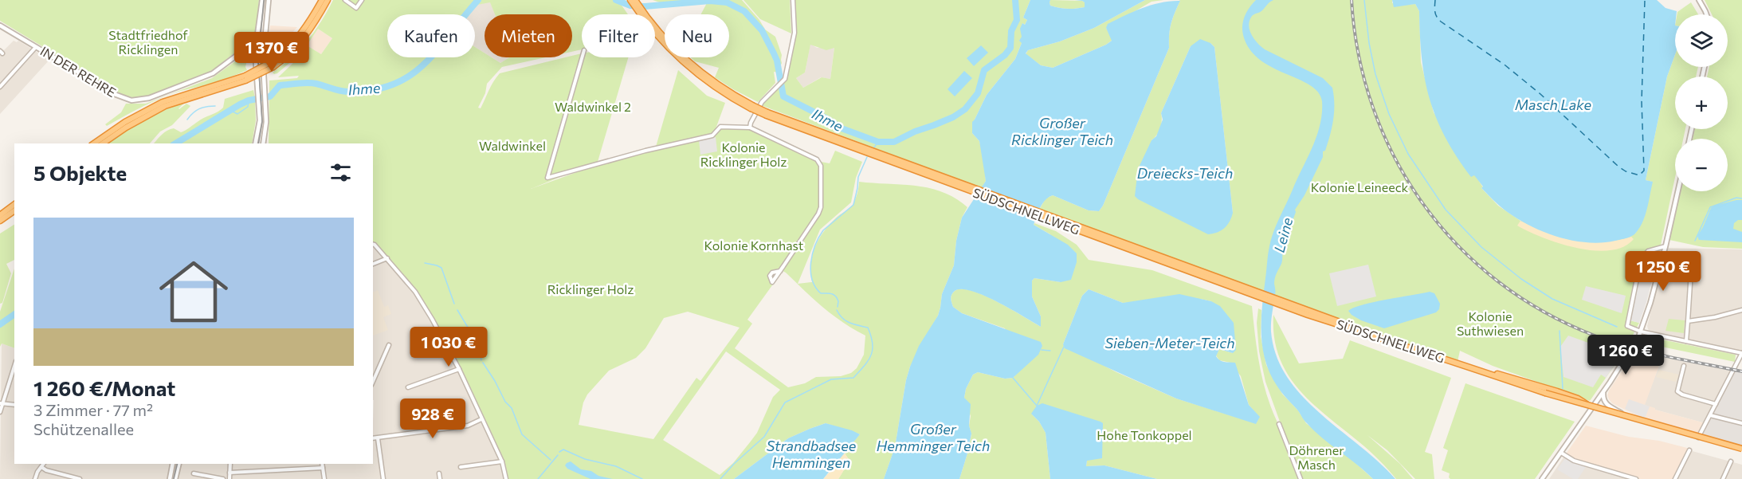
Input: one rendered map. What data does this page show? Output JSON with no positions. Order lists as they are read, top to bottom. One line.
{"streets":{"highway":["SÜDSCHNELLWEG"],"street":["IN DER REHRE"]},"water":["Ihme","Masch Lake","Großer Ricklinger Teich","Dreiecks-Teich","Leine","Sieben-Meter-Teich","Großer Hemminger Teich","Strandbadsee Hemmingen"],"parks":["Stadtfriedhof Ricklingen","Waldwinkel 2","Waldwinkel","Kolonie Ricklinger Holz","Kolonie Leineeck","Kolonie Kornhast","Ricklinger Holz","Kolonie Suthwiesen","Hohe Tonkoppel","Döhrener Masch"],"page":{"map_buttons":["+","−"],"chip":["Kaufen","Mieten","Filter","Neu"],"price":["1 370 €","1 250 €","1 030 €","1 260 €","928 €"],"heading":"5 Objekte","list":[{"name":"1 260 €/Monat","note":"3 Zimmer · 77 m² · Schützenallee"}]}}
